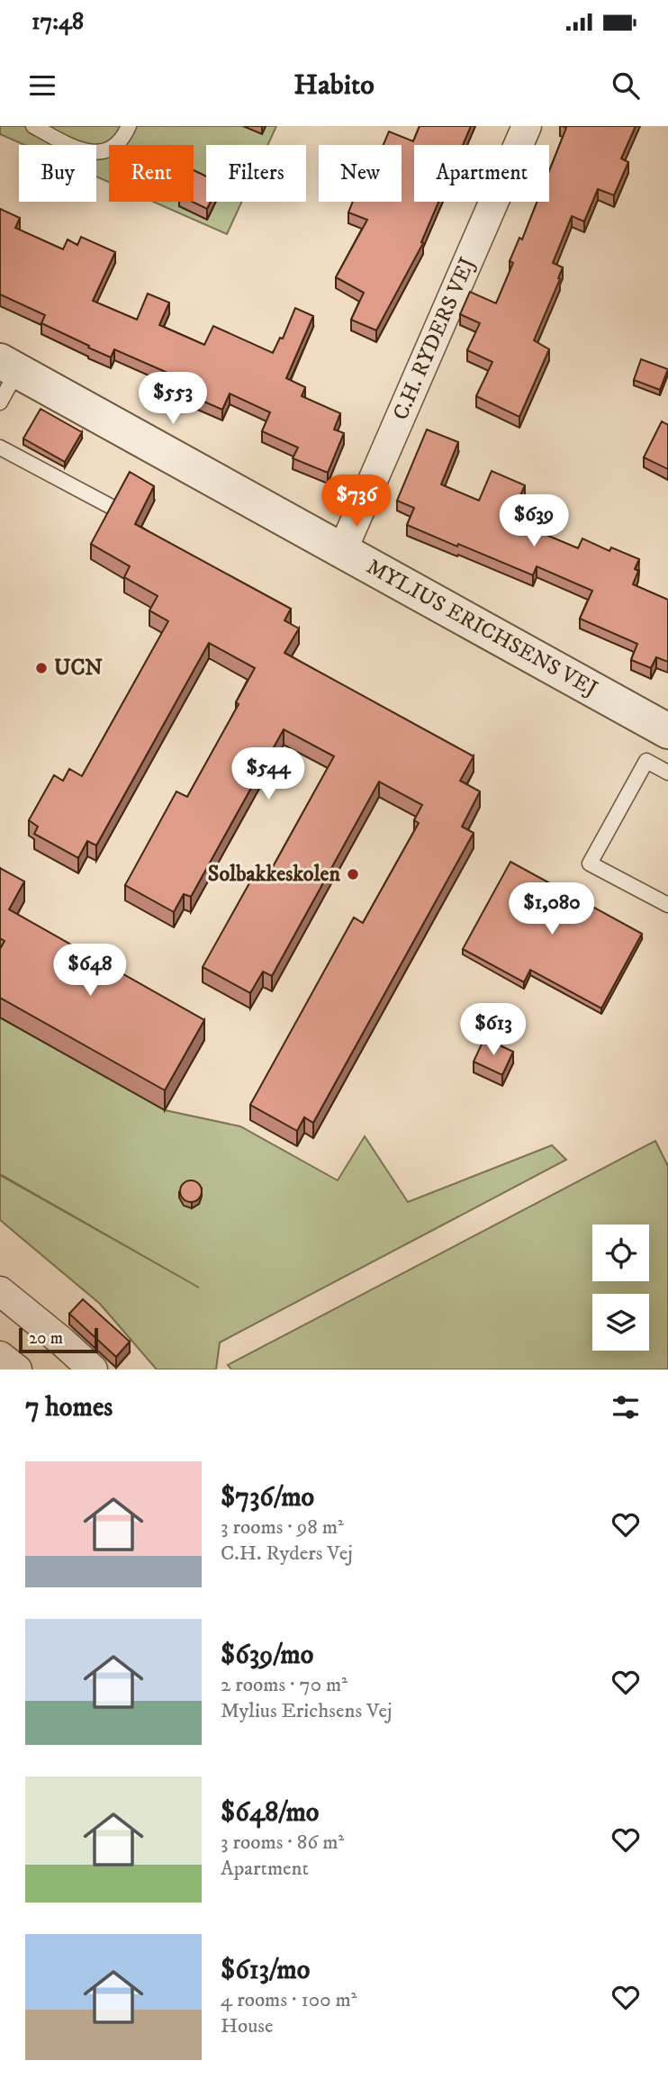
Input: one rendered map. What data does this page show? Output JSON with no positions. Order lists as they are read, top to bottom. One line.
{"streets":{"street":["C.H. RYDERS VEJ","MYLIUS ERICHSENS VEJ"]},"crossings":[["C.H. RYDERS VEJ","MYLIUS ERICHSENS VEJ"]],"places":["UCN","Solbakkeskolen"],"scale_bar":"20 m","page":{"status":"17:48","header":"Habito","chip":["Buy","Rent","Filters","New","Apartment"],"price":["$553","$736","$639","$544","$1,080","$648","$613"],"scale":"20 m","heading":"7 homes","list":[{"name":"$736/mo","note":"3 rooms · 98 m² · C.H. Ryders Vej"},{"name":"$639/mo","note":"2 rooms · 70 m² · Mylius Erichsens Vej"},{"name":"$648/mo","note":"3 rooms · 86 m² · Apartment"},{"name":"$613/mo","note":"4 rooms · 100 m² · House"}]}}
